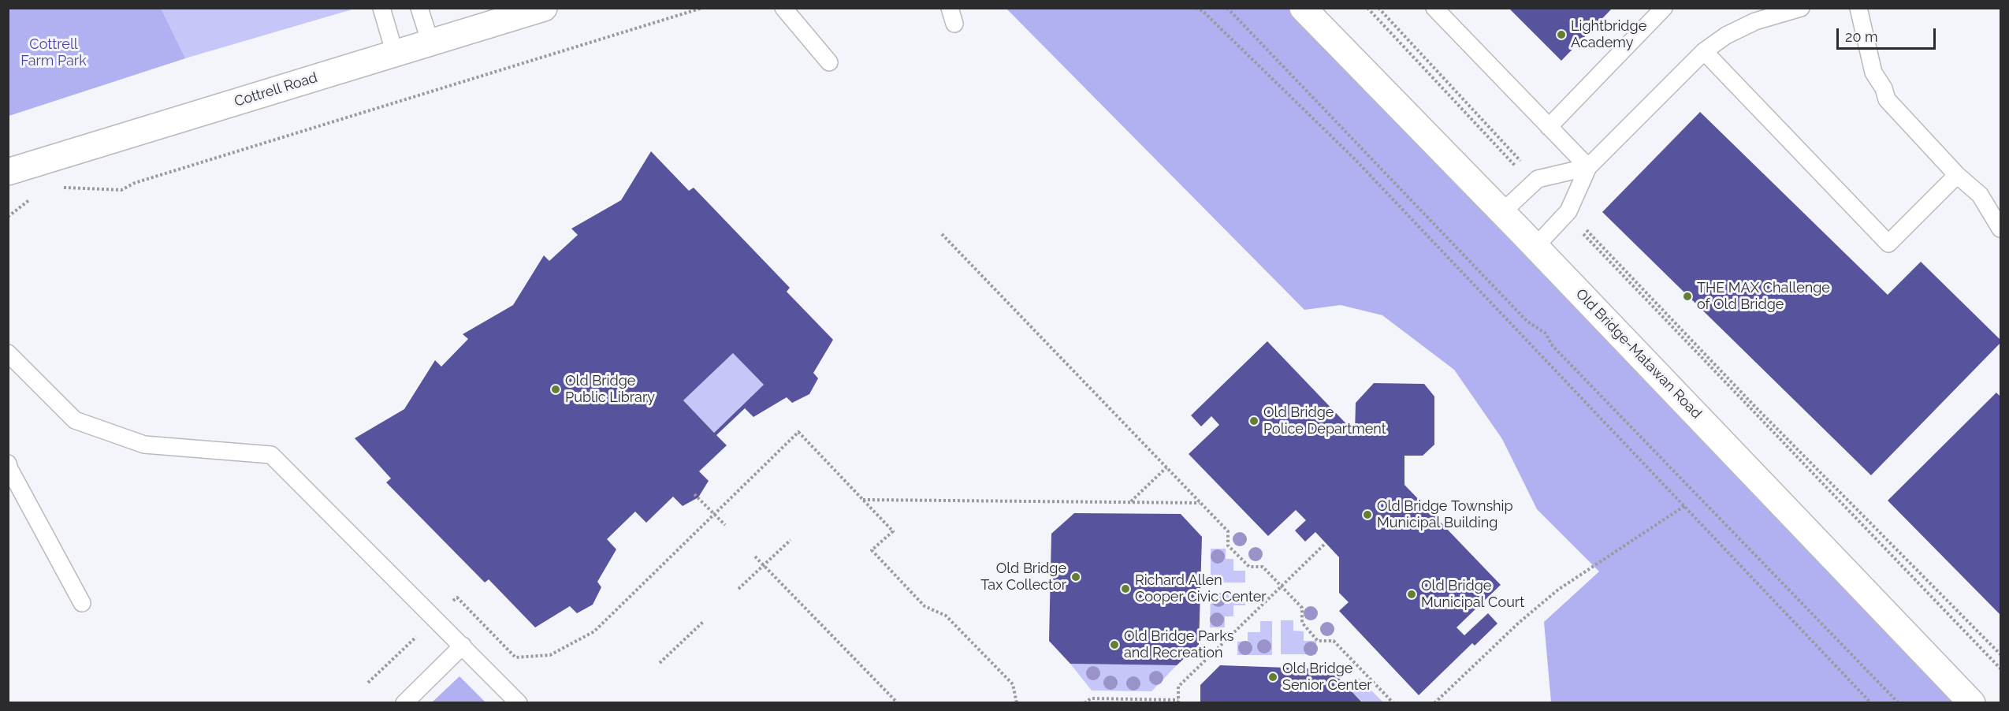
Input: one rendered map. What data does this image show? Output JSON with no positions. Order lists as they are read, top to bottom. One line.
{"streets":{"main road":["Cottrell Road","Old Bridge-Matawan Road"]},"parks":["Cottrell Farm Park"],"places":["Lightbridge Academy","THE MAX Challenge of Old Bridge","Old Bridge Public Library","Old Bridge Police Department","Old Bridge Township Municipal Building","Old Bridge Tax Collector","Richard Allen Cooper Civic Center","Old Bridge Municipal Court","Old Bridge Parks and Recreation","Old Bridge Senior Center"],"scale_bar":"20 m"}
